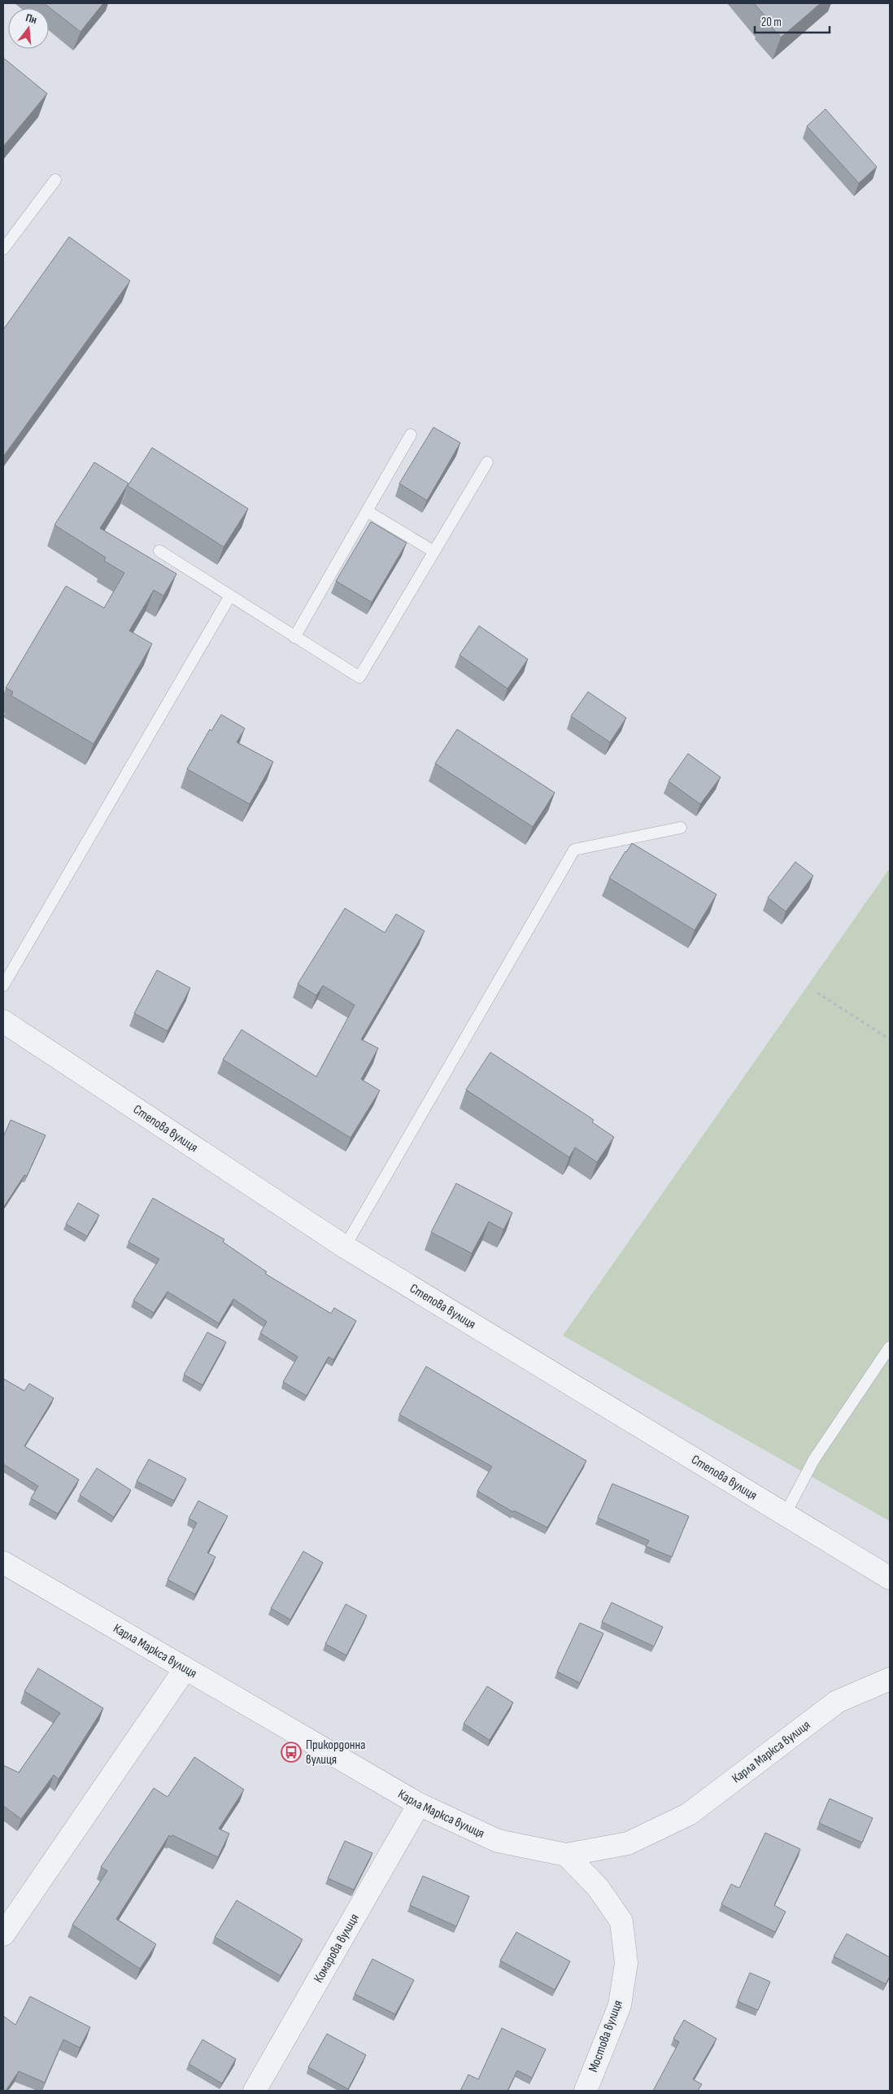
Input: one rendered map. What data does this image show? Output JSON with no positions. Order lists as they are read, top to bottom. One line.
{"streets":{"street":["Степова вулиця","Карла Маркса вулиця","Комарова вулиця","Мостова вулиця"]},"crossings":[["Карла Маркса вулиця","Комарова вулиця"],["Карла Маркса вулиця","Мостова вулиця"]],"places":{"bus stop":["Прикордонна вулиця"]},"scale_bar":"20 m","north":"top"}
